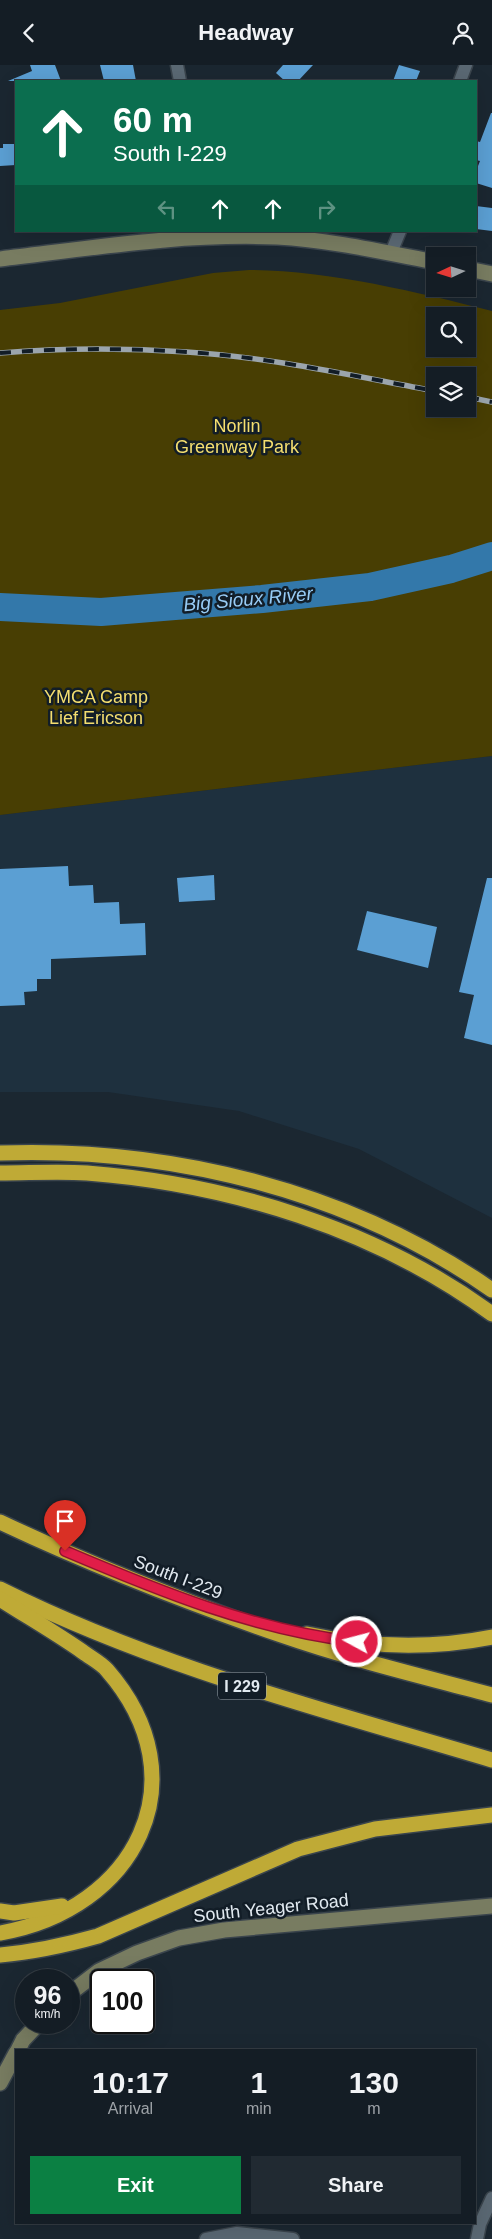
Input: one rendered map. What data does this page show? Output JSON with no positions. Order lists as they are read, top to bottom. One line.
{"streets":{"highway":["South I-229","I 229"],"street":["South Yeager Road"]},"water":["Big Sioux River"],"parks":["Norlin Greenway Park","YMCA Camp Lief Ericson"],"north":"left","page":{"header":"Headway","turn":["60 m","South I-229"],"speed":"96 km/h","limit":"100","eta":["10:17","Arrival","1","min","130","m"],"buttons":["Exit","Share"]}}
